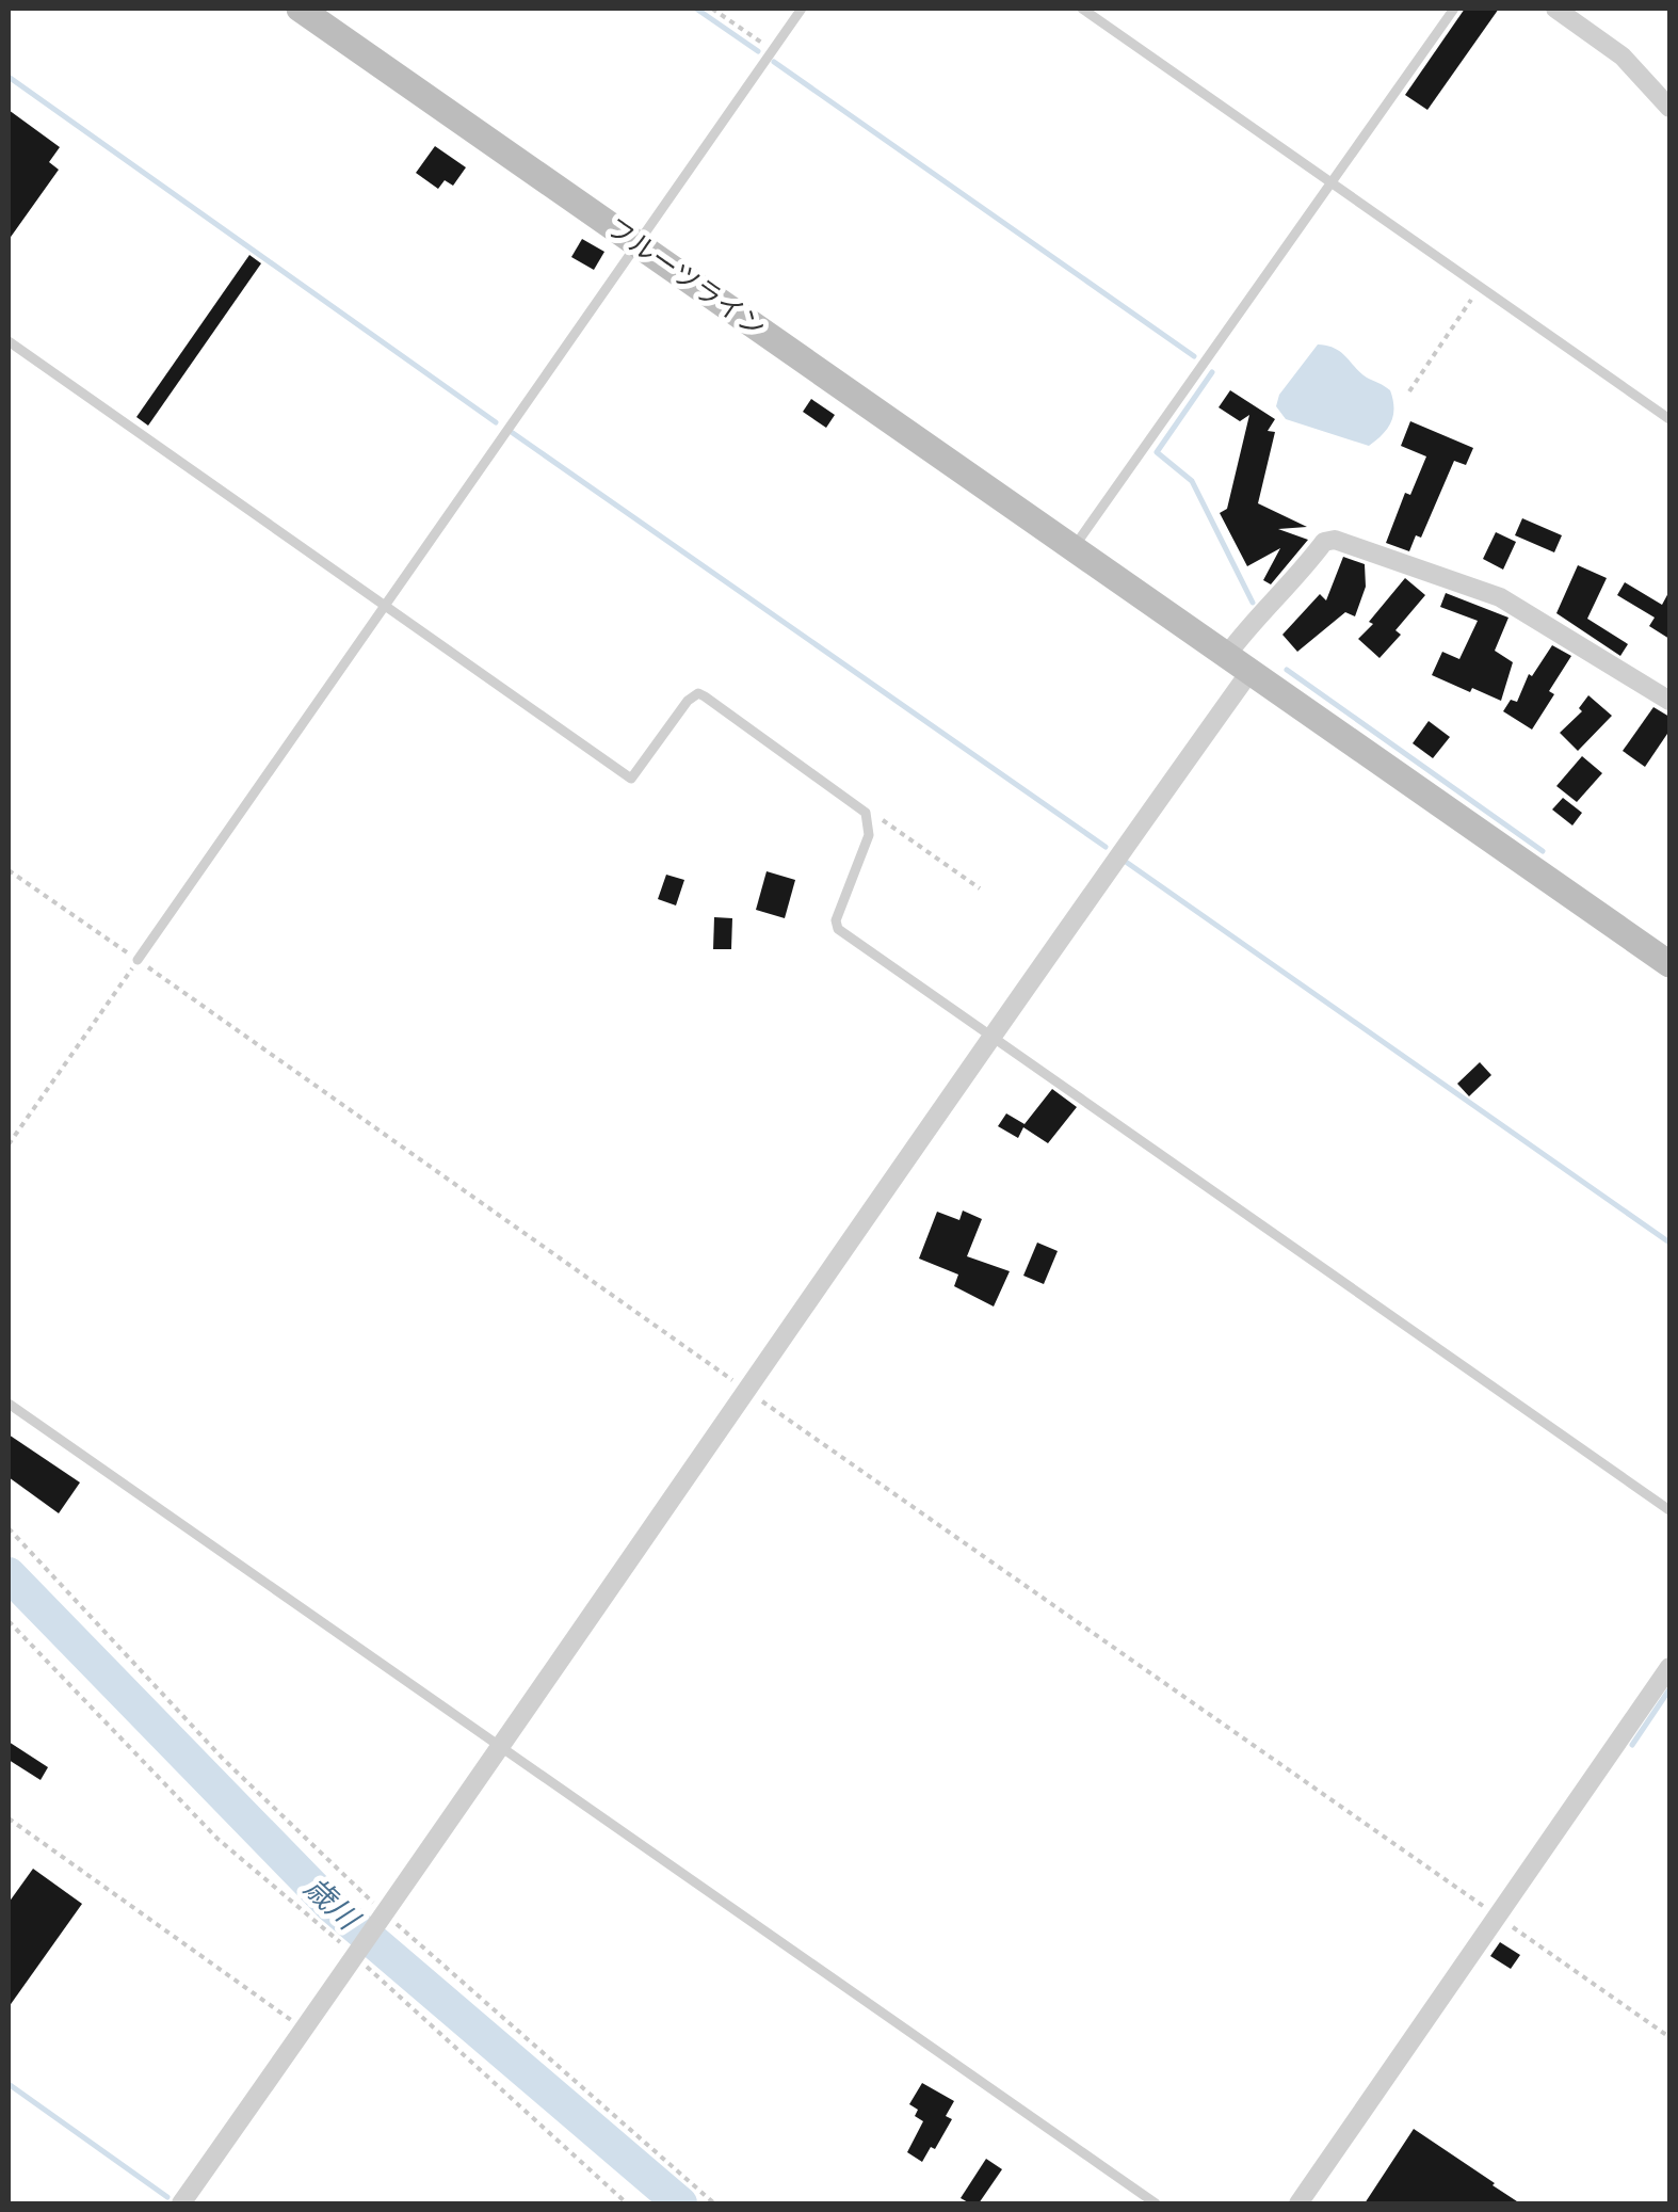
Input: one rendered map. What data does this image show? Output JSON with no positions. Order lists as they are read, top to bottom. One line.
{"streets":{"street":["フルーツライン"]},"water":["歳川"]}
